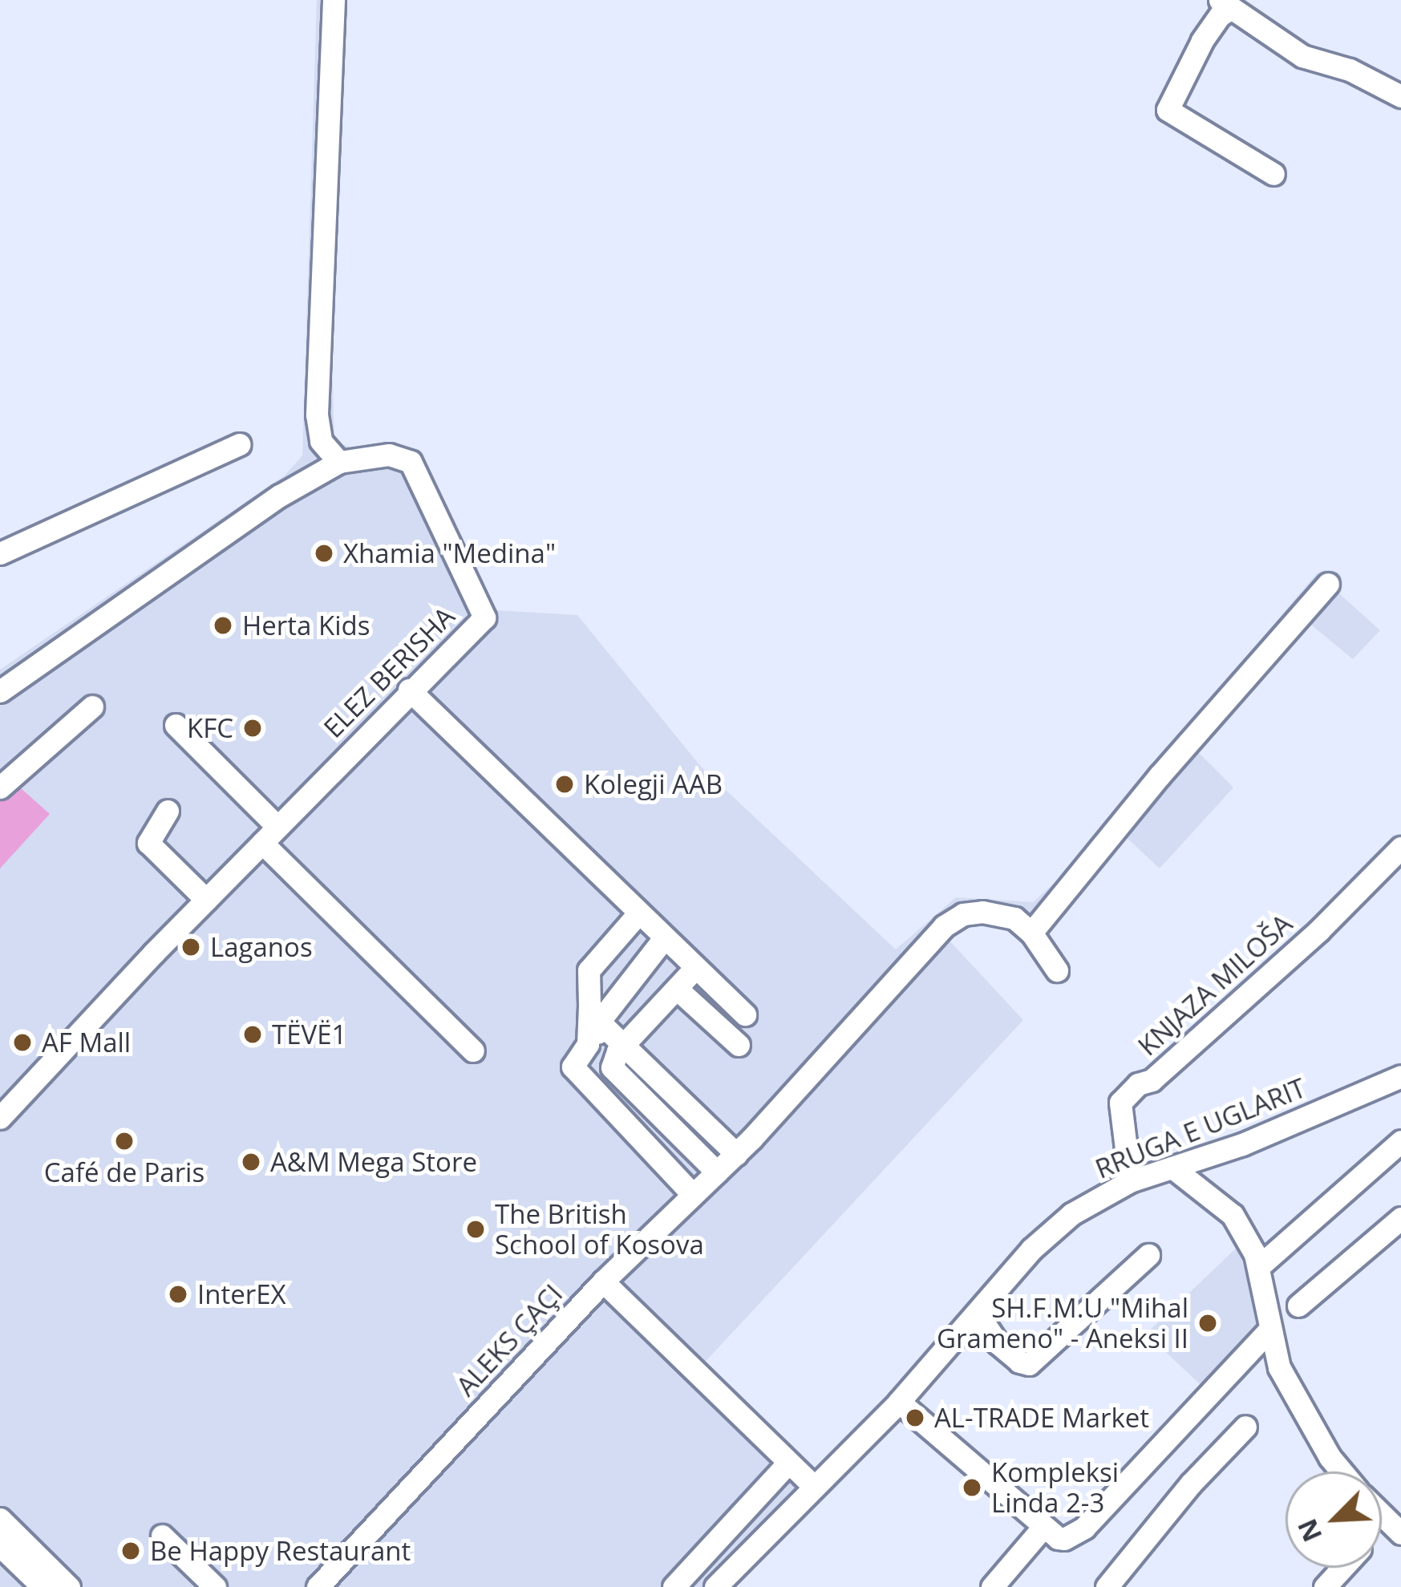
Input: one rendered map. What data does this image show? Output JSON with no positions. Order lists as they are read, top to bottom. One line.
{"streets":{"street":["ELEZ BERISHA","KNJAZA MILOŠA","RRUGA E UGLARIT","ALEKS ÇAÇI"]},"crossings":[["KNJAZA MILOŠA","RRUGA E UGLARIT"]],"places":["Xhamia \"Medina\"","Herta Kids","KFC","Kolegji AAB","Laganos","TËVË1","AF Mall","Café de Paris","A&M Mega Store","The British School of Kosova","InterEX","SH.F.M.U \"Mihal Grameno\" - Aneksi II","AL-TRADE Market","Kompleksi Linda 2-3","Be Happy Restaurant"],"north":"bottom left"}
